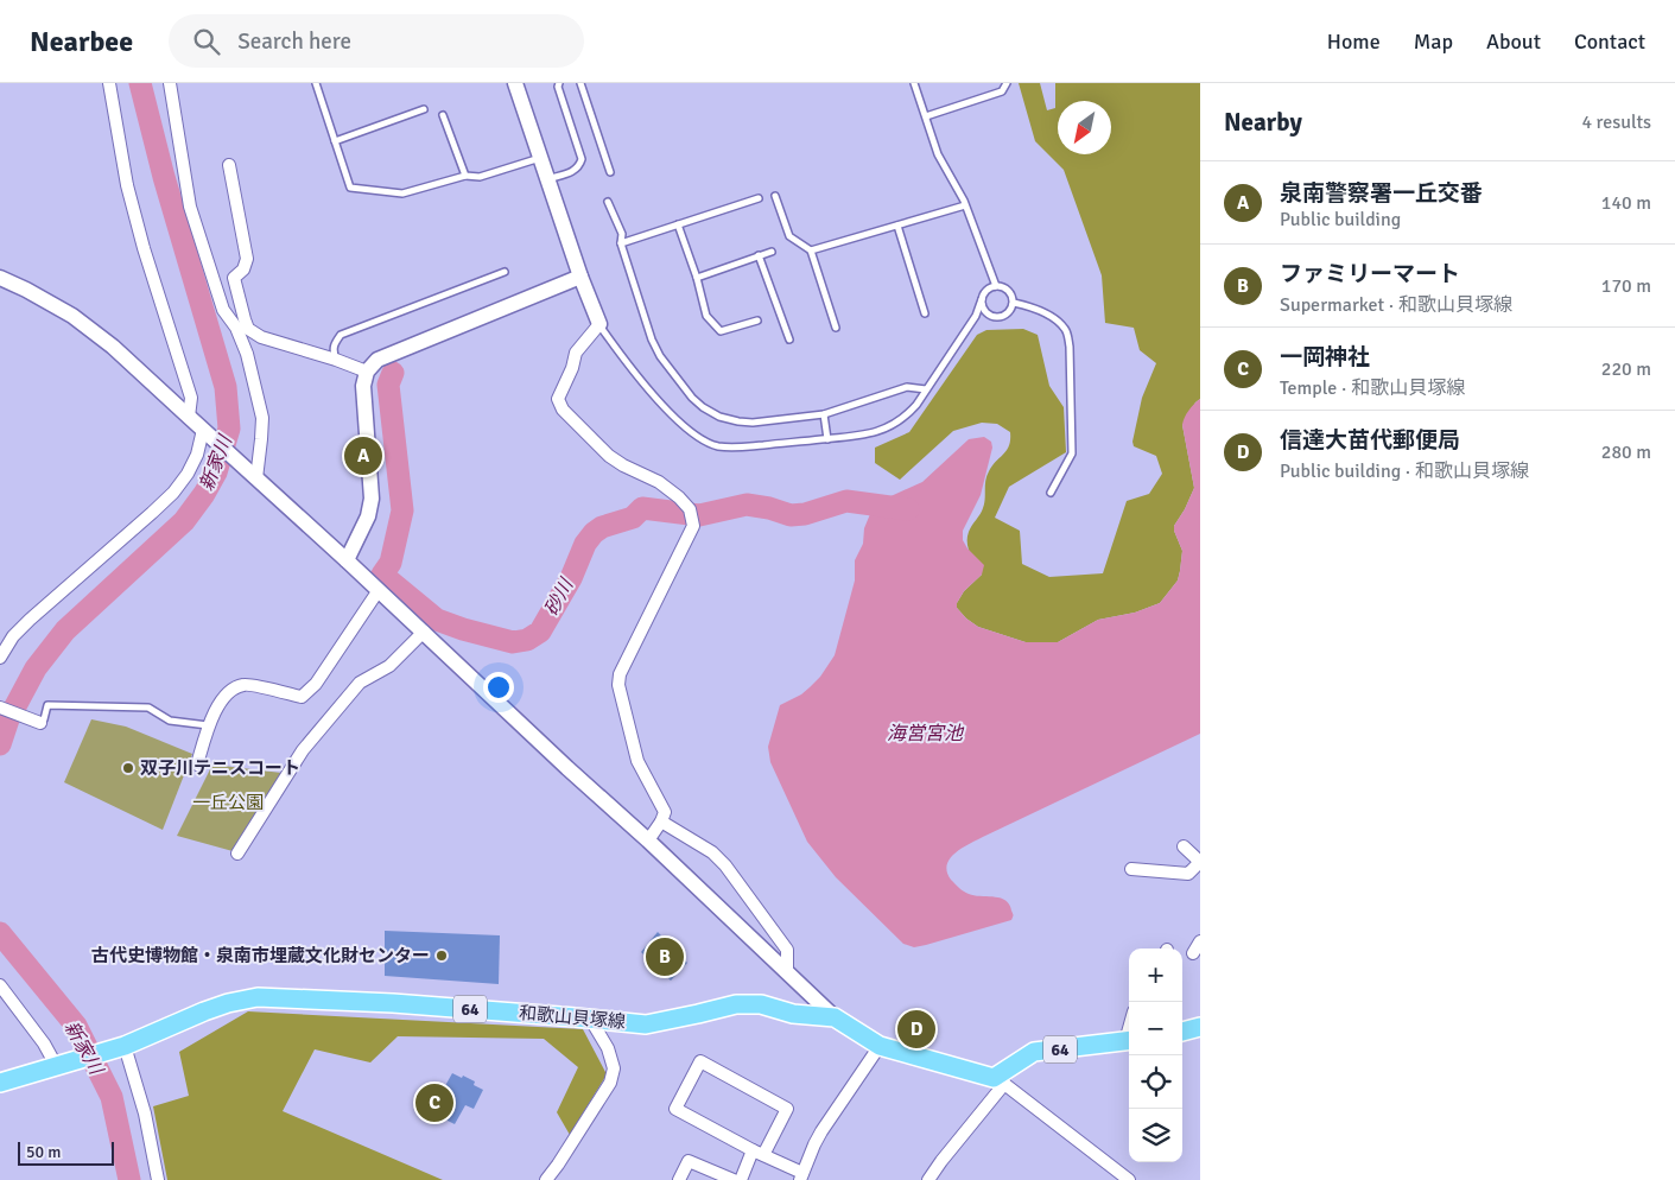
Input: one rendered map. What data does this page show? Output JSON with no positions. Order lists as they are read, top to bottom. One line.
{"streets":{"main road":["64","和歌山貝塚線"]},"crossings":[["64","和歌山貝塚線"]],"water":["新家川","砂川","海営宮池"],"parks":["一丘公園"],"places":["双子川テニスコート","古代史博物館・泉南市埋蔵文化財センター"],"scale_bar":"50 m","north":"bottom left","page":{"header":"Nearbee","search":"Search here","nav":["Home","Map","About","Contact"],"heading":["Nearby","4 results"],"list":[{"mark":"A","name":"泉南警察署一丘交番","note":"Public building","value":"140 m"},{"mark":"B","name":"ファミリーマート","note":"Supermarket · 和歌山貝塚線","value":"170 m"},{"mark":"C","name":"一岡神社","note":"Temple · 和歌山貝塚線","value":"220 m"},{"mark":"D","name":"信達大苗代郵便局","note":"Public building · 和歌山貝塚線","value":"280 m"}],"pins":["A","B","D","C"],"map_buttons":["+","−"],"scale":"50 m"}}
